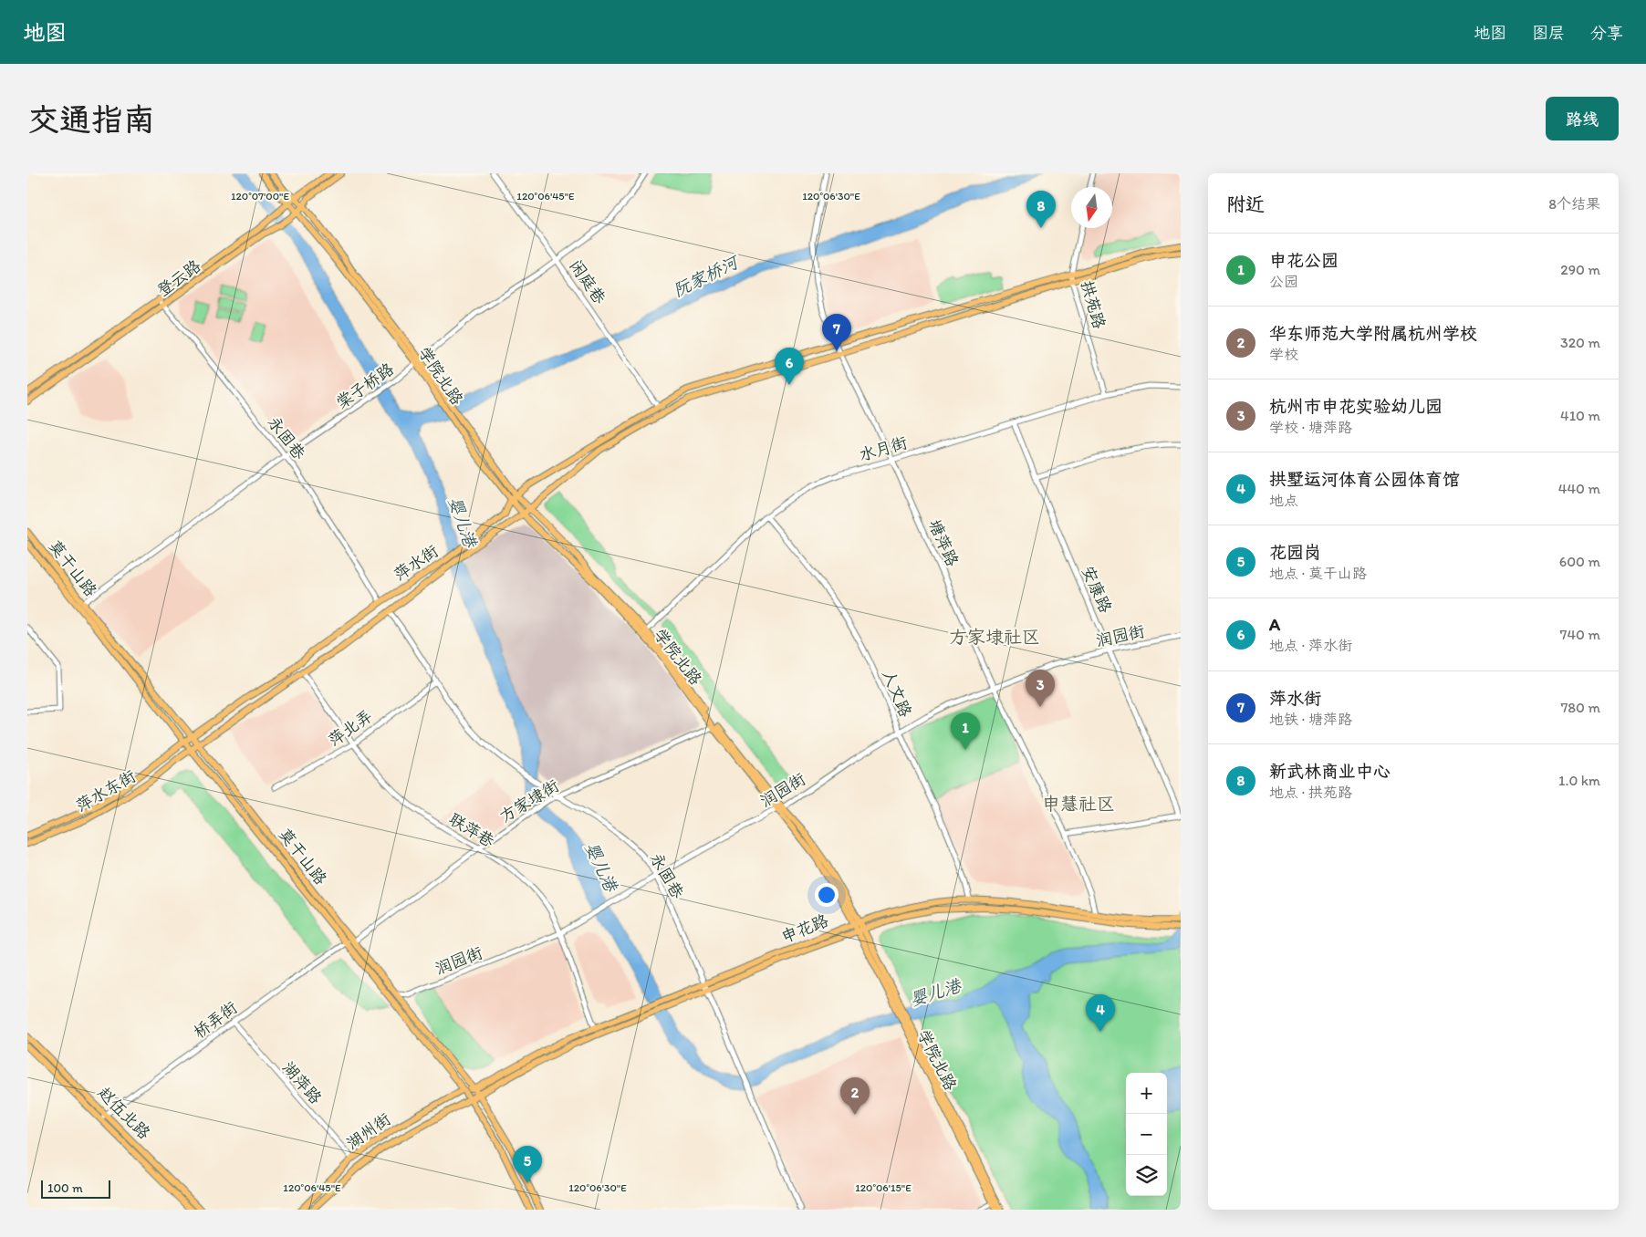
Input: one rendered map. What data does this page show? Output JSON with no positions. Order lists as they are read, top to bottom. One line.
{"streets":{"main road":["登云路","学院北路","萍水街","莫干山路","萍水东街","申花路","赵伍北路","湖州街"],"street":["闲庭巷","拱苑路","棠子桥路","永固巷","水月街","塘萍路","安康路","润园街","人文路","萍北弄","方家埭街","联萍巷","桥弄街","湖萍路"]},"crossings":[["登云路","学院北路"],["登云路","永固巷"],["闲庭巷","棠子桥路"],["闲庭巷","萍水街"],["拱苑路","水月街"],["拱苑路","萍水街"],["学院北路","棠子桥路"],["学院北路","水月街"],["学院北路","萍水街"],["学院北路","润园街"],["学院北路","方家埭街"],["学院北路","申花路"],["棠子桥路","永固巷"],["棠子桥路","莫干山路"],["永固巷","萍水街"],["永固巷","润园街"],["永固巷","萍北弄"],["永固巷","方家埭街"],["永固巷","申花路"],["水月街","塘萍路"],["水月街","安康路"],["水月街","人文路"],["塘萍路","萍水街"],["塘萍路","润园街"],["塘萍路","申花路"],["萍水街","莫干山路"],["萍水街","萍水东街"],["萍水街","联萍巷"],["莫干山路","润园街"],["莫干山路","萍水东街"],["莫干山路","方家埭街"],["莫干山路","申花路"],["莫干山路","桥弄街"],["莫干山路","湖州街"],["安康路","润园街"],["润园街","人文路"],["润园街","联萍巷"],["人文路","申花路"],["萍北弄","联萍巷"],["方家埭街","联萍巷"],["联萍巷","申花路"],["申花路","湖州街"],["桥弄街","湖萍路"],["桥弄街","赵伍北路"],["湖萍路","湖州街"]],"districts":["方家埭社区","申慧社区"],"water":["阮家桥河","婴儿港"],"scale_bar":"100 m","north":"bottom","page":{"header":"地图","nav":["地图","图层","分享"],"buttons":"路线","title":"交通指南","heading":["附近","8个结果"],"pins":["8","7","6","3","1","4","2","5"],"list":[{"mark":"1","name":"申花公园","note":"公园","value":"290 m"},{"mark":"2","name":"华东师范大学附属杭州学校","note":"学校","value":"320 m"},{"mark":"3","name":"杭州市申花实验幼儿园","note":"学校 · 塘萍路","value":"410 m"},{"mark":"4","name":"拱墅运河体育公园体育馆","note":"地点","value":"440 m"},{"mark":"5","name":"花园岗","note":"地点 · 莫干山路","value":"600 m"},{"mark":"6","name":"A","note":"地点 · 萍水街","value":"740 m"},{"mark":"7","name":"萍水街","note":"地铁 · 塘萍路","value":"780 m"},{"mark":"8","name":"新武林商业中心","note":"地点 · 拱苑路","value":"1.0 km"}],"map_buttons":["+","−"],"scale":"100 m"},"coordinates":["120°07'00\"E","120°06'45\"E","120°06'30\"E","120°06'15\"E"]}
